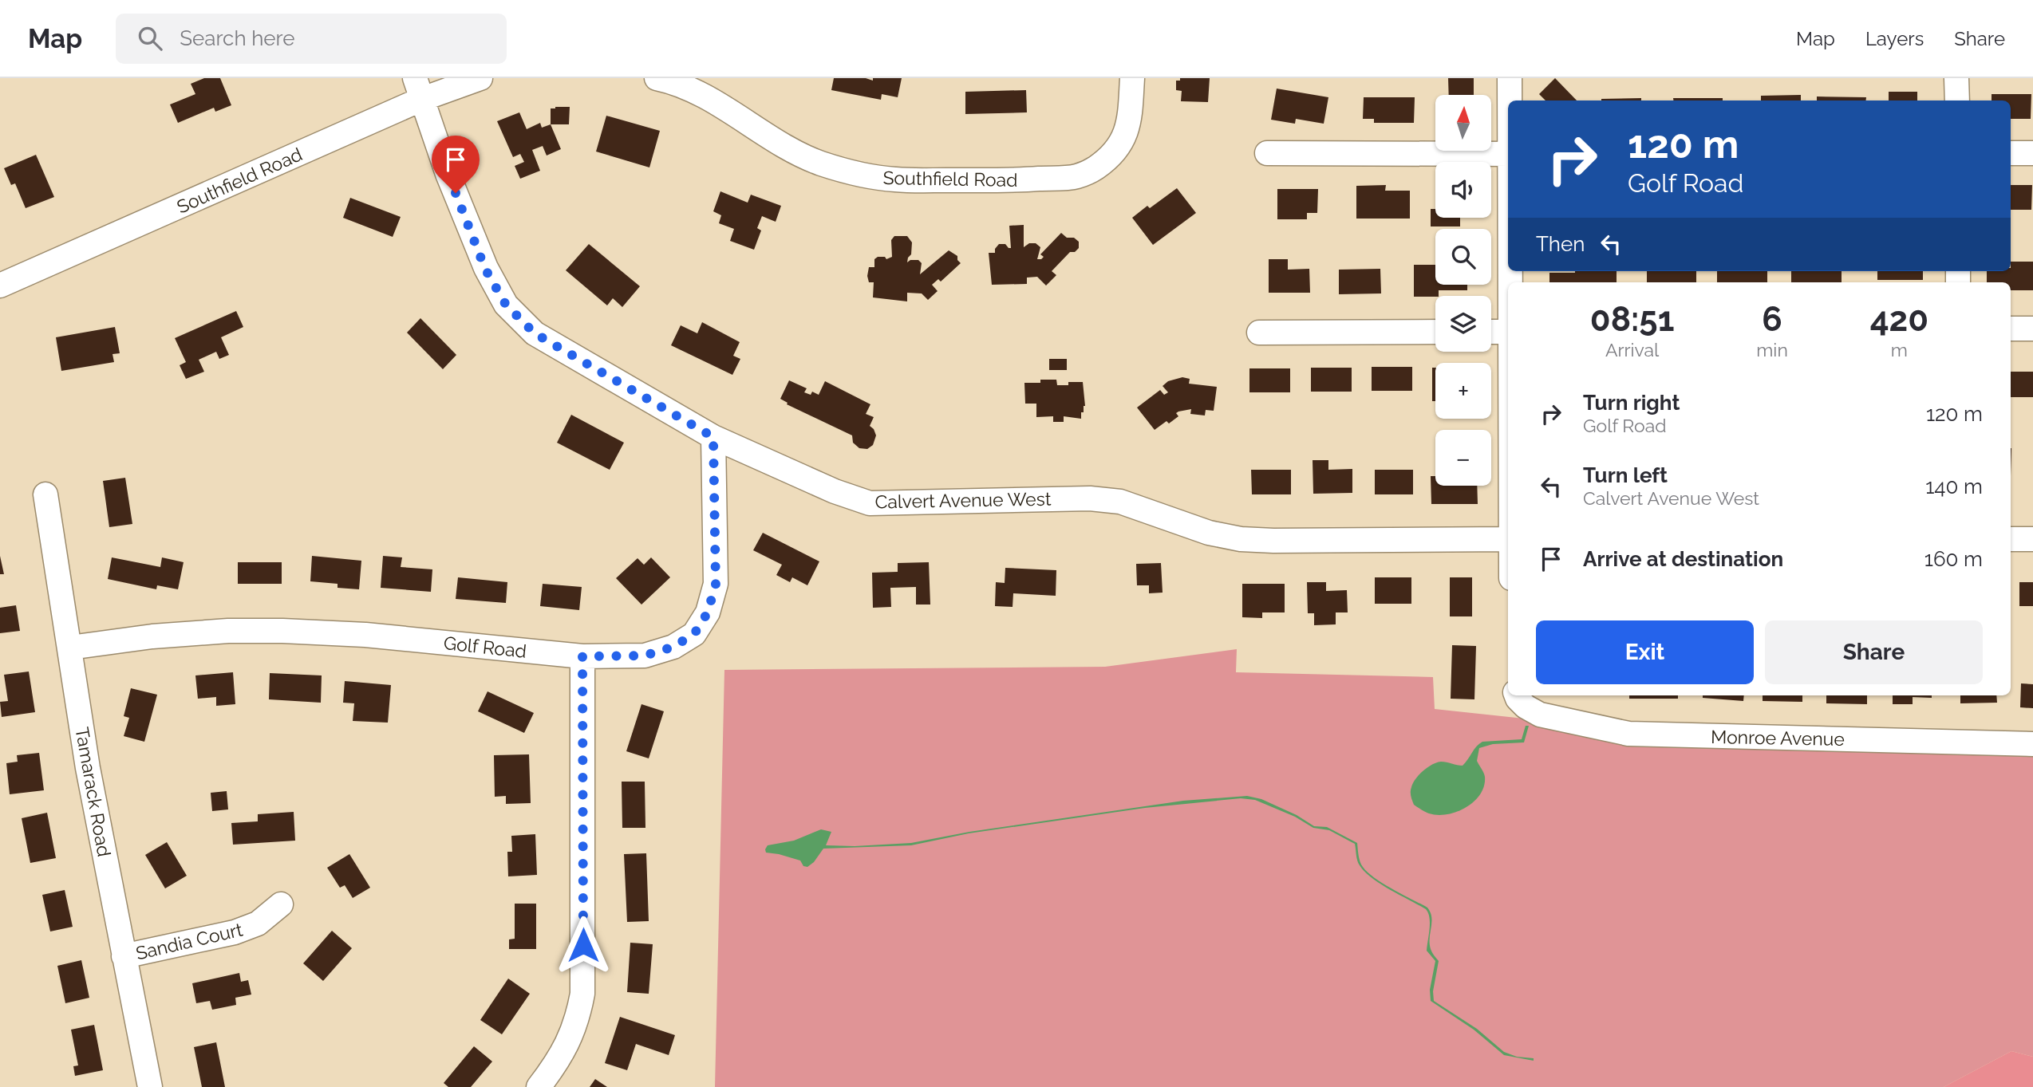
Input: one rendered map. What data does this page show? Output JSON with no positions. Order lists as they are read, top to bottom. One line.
{"streets":{"street":["Southfield Road","Calvert Avenue West","Golf Road","Monroe Avenue","Tamarack Road","Sandia Court"]},"crossings":[["Southfield Road","Calvert Avenue West"],["Calvert Avenue West","Golf Road"],["Golf Road","Tamarack Road"],["Tamarack Road","Sandia Court"]],"north":"top","page":{"header":"Map","search":"Search here","nav":["Map","Layers","Share"],"map_buttons":["+","−"],"turn":["120 m","Golf Road"],"then":"Then","eta":["08:51","Arrival","6","min","420","m"],"list":[{"name":"Turn right","note":"Golf Road","value":"120 m"},{"name":"Turn left","note":"Calvert Avenue West","value":"140 m"},{"name":"Arrive at destination","value":"160 m"}],"buttons":["Exit","Share"]}}
